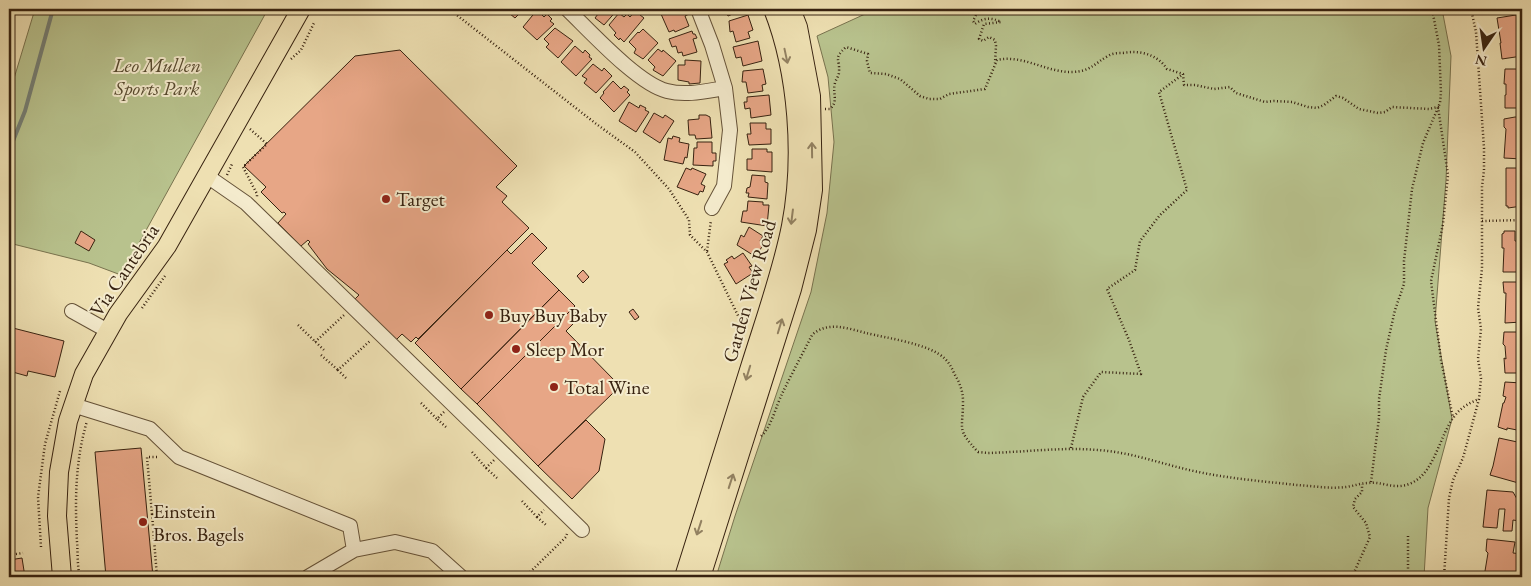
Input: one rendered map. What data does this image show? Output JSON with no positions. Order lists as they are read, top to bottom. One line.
{"streets":{"main road":["Via Cantebria","Garden View Road"]},"parks":["Leo Mullen Sports Park"],"places":["Target","Buy Buy Baby","Sleep Mor","Total Wine","Einstein Bros. Bagels"],"north":"bottom"}
